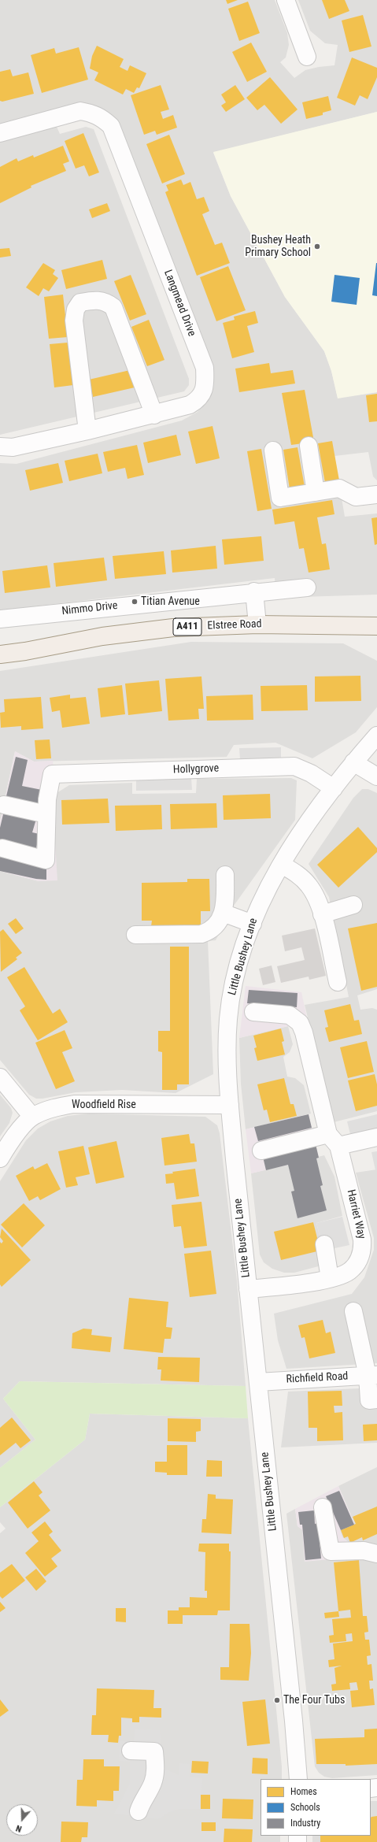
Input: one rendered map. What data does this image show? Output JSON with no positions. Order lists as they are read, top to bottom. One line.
{"streets":{"main road":["Elstree Road","A411"],"street":["Langmead Drive","Nimmo Drive","Hollygrove","Little Bushey Lane","Woodfield Rise","Harriet Way","Richfield Road"]},"crossings":[["Hollygrove","Little Bushey Lane"],["Little Bushey Lane","Woodfield Rise"],["Little Bushey Lane","Harriet Way"],["Little Bushey Lane","Richfield Road"]],"places":["Bushey Heath Primary School","Titian Avenue","The Four Tubs"],"legend":["Homes","Schools","Industry"],"north":"bottom"}
